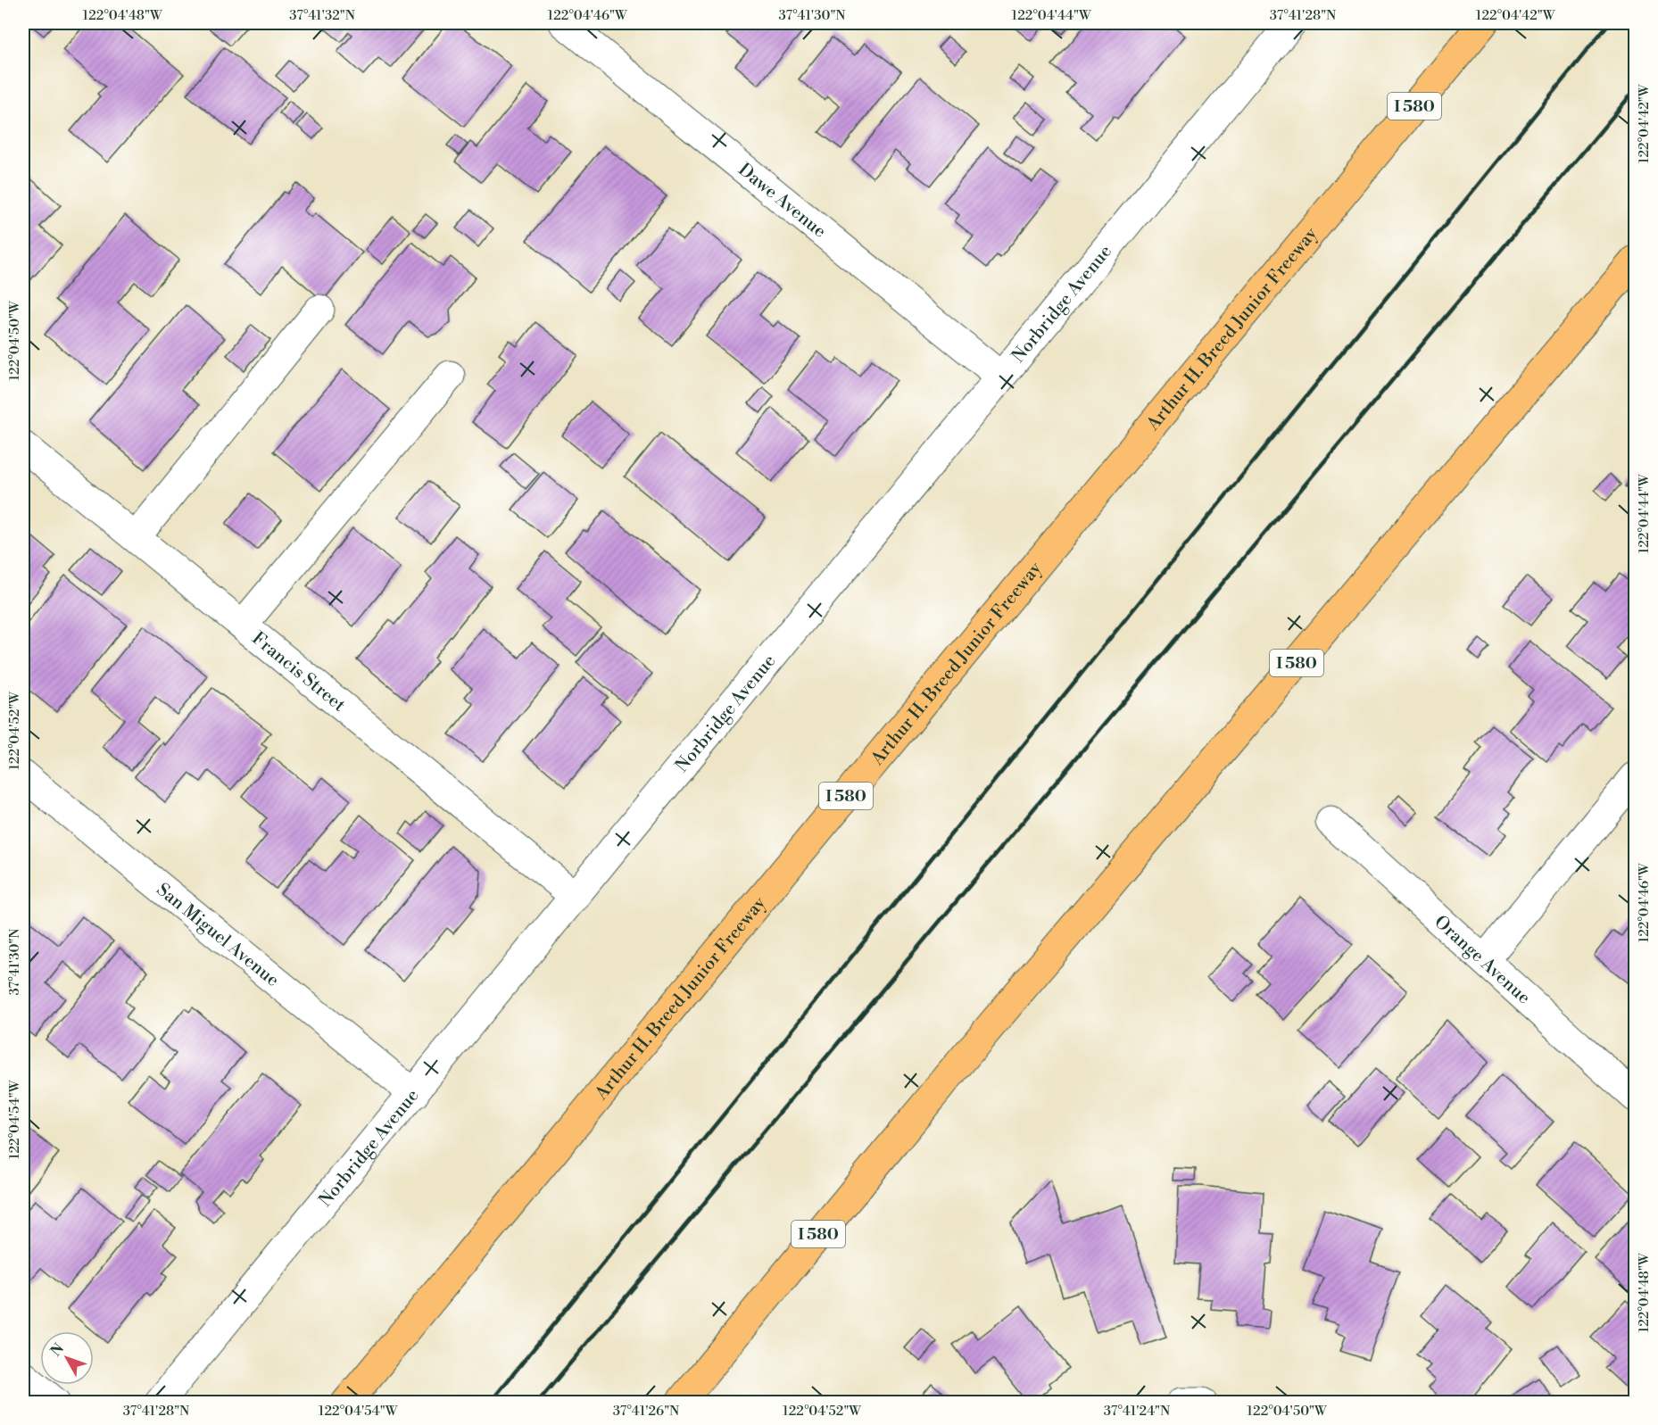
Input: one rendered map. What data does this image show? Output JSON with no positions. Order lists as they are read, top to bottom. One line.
{"streets":{"highway":["I 580","Arthur H. Breed Junior Freeway"],"street":["Dawe Avenue","Norbridge Avenue","Francis Street","San Miguel Avenue","Orange Avenue"]},"crossings":[["Dawe Avenue","Norbridge Avenue"],["Norbridge Avenue","Francis Street"],["Norbridge Avenue","San Miguel Avenue"]],"north":"top left","coordinates":["122°04'48\"W","37°41'32\"N","122°04'46\"W","37°41'30\"N","122°04'44\"W","37°41'28\"N","122°04'42\"W","122°04'50\"W","122°04'52\"W","122°04'54\"W","37°41'26\"N","37°41'24\"N"]}
